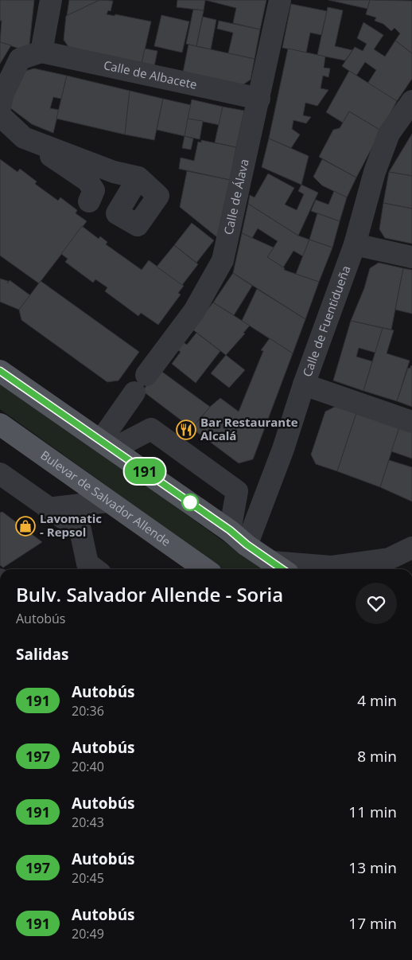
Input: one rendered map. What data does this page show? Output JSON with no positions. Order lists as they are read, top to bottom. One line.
{"streets":{"main road":["Bulevar de Salvador Allende"],"street":["Calle de Albacete","Calle de Álava","Calle de Fuentidueña"]},"crossings":[["Calle de Albacete","Calle de Álava"]],"places":{"restaurant":["Bar Restaurante Alcalá"],"shop":["Lavomatic - Repsol"]},"lines":["bus line 191"],"page":{"on_map":"191","heading":[["Bulv. Salvador Allende - Soria","Autobús"],"Salidas"],"list":[{"mark":"191","name":"Autobús","note":"20:36","value":"4 min"},{"mark":"197","name":"Autobús","note":"20:40","value":"8 min"},{"mark":"191","name":"Autobús","note":"20:43","value":"11 min"},{"mark":"197","name":"Autobús","note":"20:45","value":"13 min"},{"mark":"191","name":"Autobús","note":"20:49","value":"17 min"}]}}
